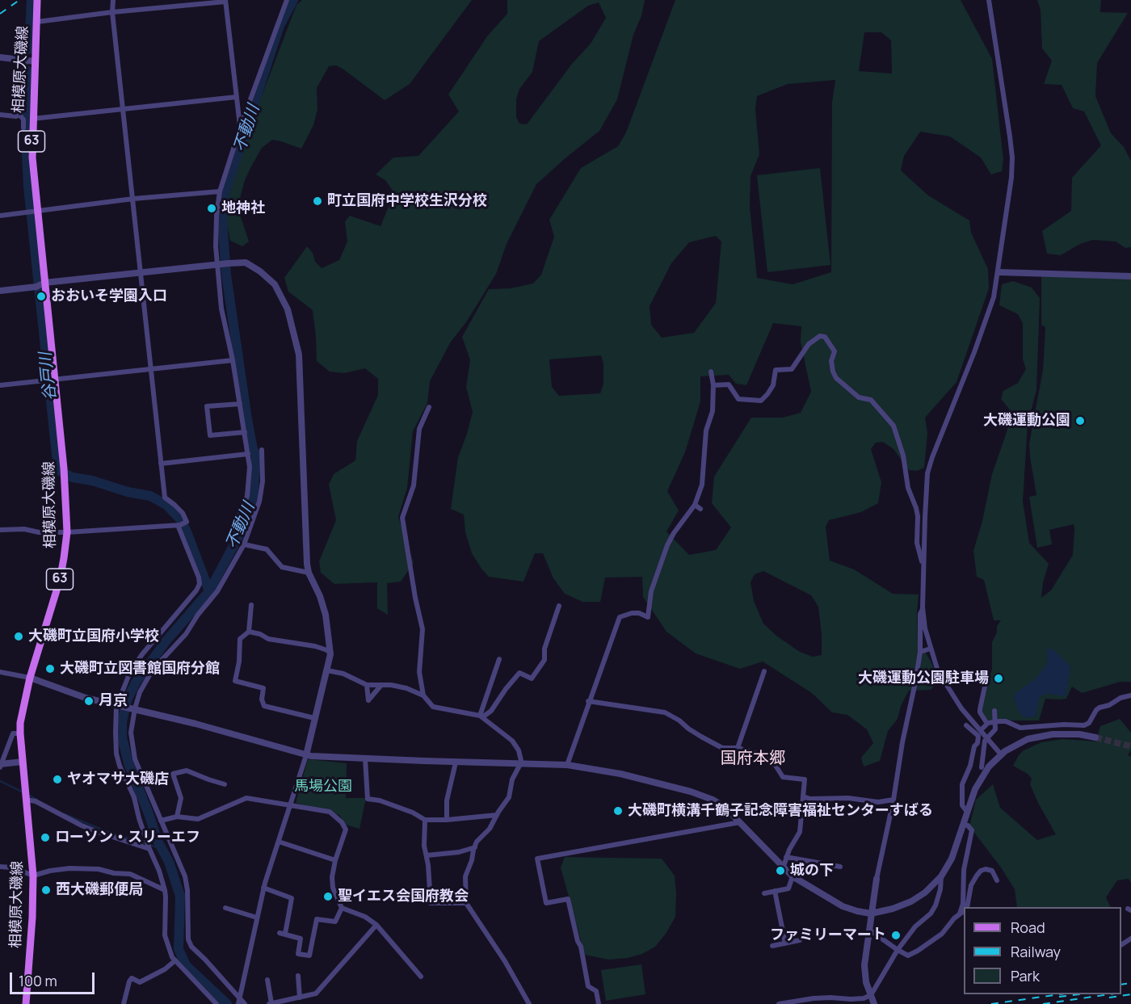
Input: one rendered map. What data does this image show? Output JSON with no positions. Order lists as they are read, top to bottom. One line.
{"streets":{"main road":["相模原大磯線","63"]},"districts":["国府本郷"],"water":["不動川","谷戸川"],"parks":["馬場公園"],"places":["町立国府中学校生沢分校","地神社","おおいそ学園入口","大磯運動公園","大磯町立国府小学校","大磯町立図書館国府分館","大磯運動公園駐車場","月京","ヤオマサ大磯店","大磯町横溝千鶴子記念障害福祉センターすばる","ローソン・スリーエフ","城の下","西大磯郵便局","聖イエス会国府教会","ファミリーマート"],"legend":["Road","Railway","Park"],"scale_bar":"100 m"}
